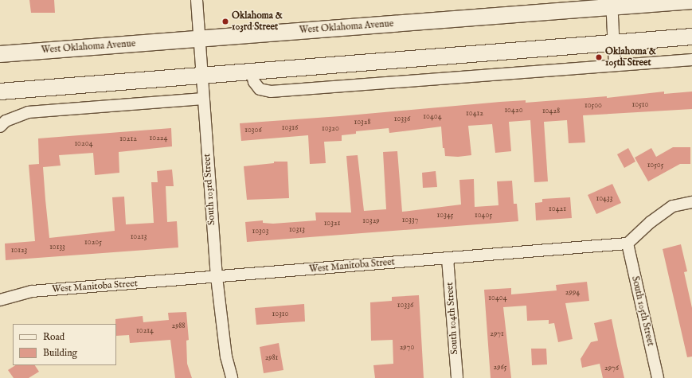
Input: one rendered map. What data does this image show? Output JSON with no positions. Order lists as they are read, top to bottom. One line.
{"streets":{"main road":["West Oklahoma Avenue"],"street":["South 103rd Street","West Manitoba Street","South 105th Street","South 104th Street"]},"crossings":[["West Oklahoma Avenue","South 103rd Street"],["South 103rd Street","West Manitoba Street"],["West Manitoba Street","South 105th Street"],["West Manitoba Street","South 104th Street"]],"places":["Oklahoma & 103rd Street","Oklahoma & 105th Street"],"house_numbers":["10510","10500","10420","10428","10412","10404","10336","10328","10316","10320","10306","10224","10212","10204","10505","10433","10421","10345","10405","10337","10329","10321","10313","10303","10213","10205","10133","10123","2994","10404","10336","10310","2988","10214","2971","2970","2981","2965","2976"],"legend":["Road","Building"]}
